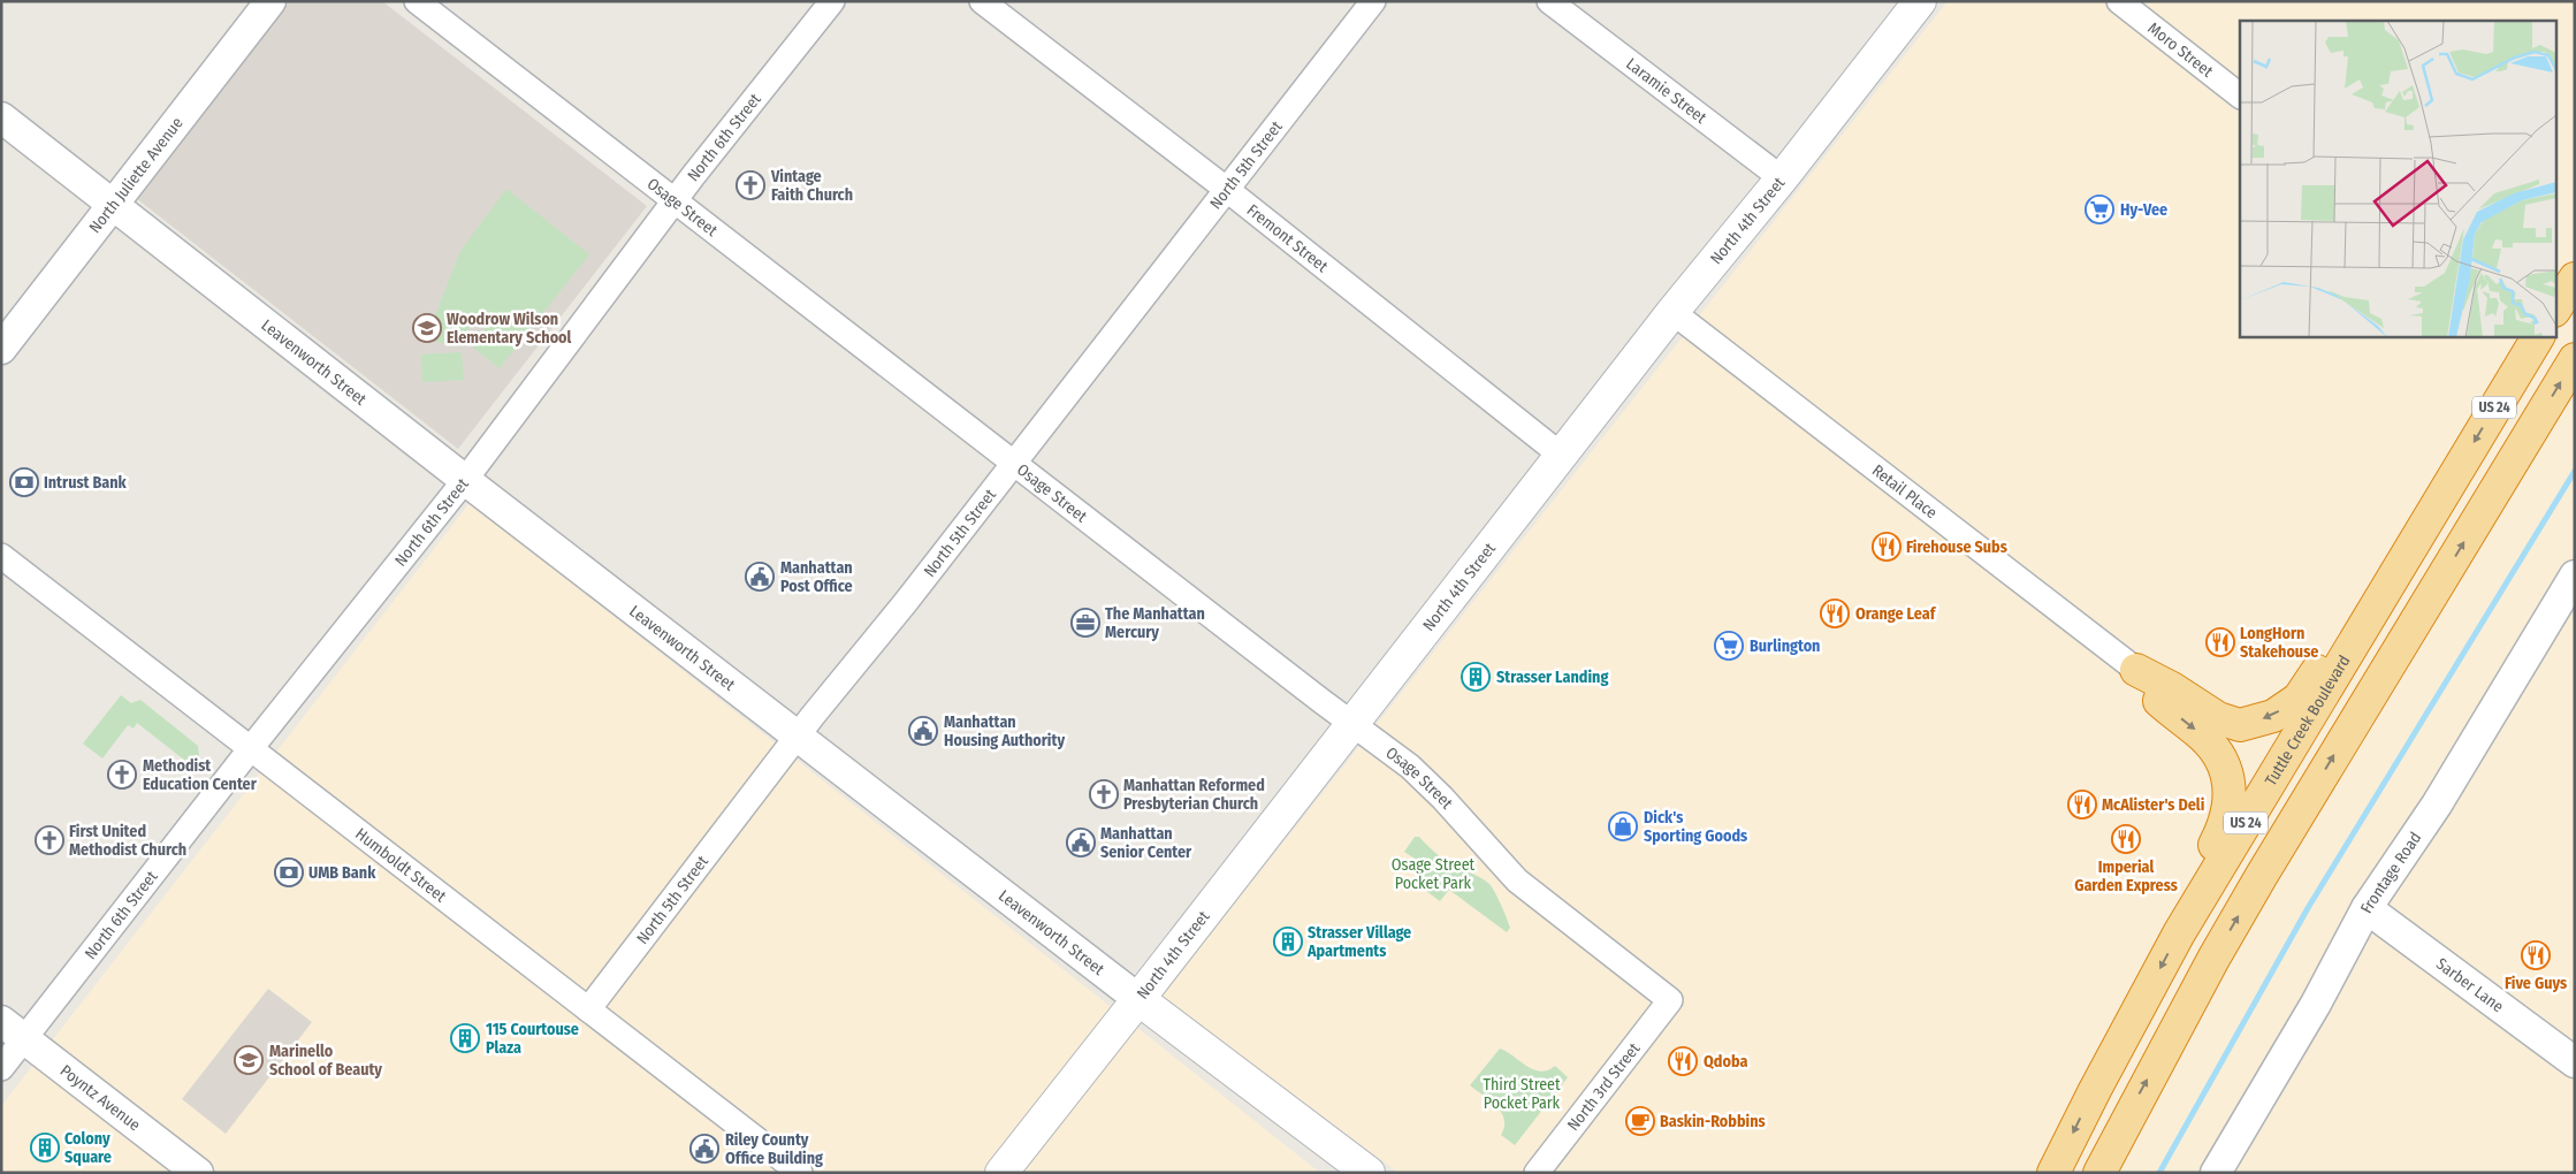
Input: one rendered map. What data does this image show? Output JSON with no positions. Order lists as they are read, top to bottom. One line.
{"streets":{"highway":["US 24","Tuttle Creek Boulevard"],"main road":["North 4th Street","Leavenworth Street"],"street":["Moro Street","Laramie Street","North 6th Street","North 5th Street","North Juliette Avenue","Osage Street","Fremont Street","Retail Place","Humboldt Street","Frontage Road","Sarber Lane","North 3rd Street","Poyntz Avenue"]},"crossings":[["Laramie Street","North 4th Street"],["North 6th Street","Osage Street"],["North 6th Street","Leavenworth Street"],["North 6th Street","Humboldt Street"],["North 6th Street","Poyntz Avenue"],["North 5th Street","Osage Street"],["North 5th Street","Fremont Street"],["North 5th Street","Leavenworth Street"],["North 5th Street","Humboldt Street"],["North Juliette Avenue","Leavenworth Street"],["Osage Street","North 4th Street"],["Osage Street","North 3rd Street"],["North 4th Street","Fremont Street"],["North 4th Street","Leavenworth Street"],["North 4th Street","Retail Place"],["Frontage Road","Sarber Lane"]],"parks":["Osage Street Pocket Park","Third Street Pocket Park"],"places":{"church":["Vintage Faith Church","Methodist Education Center","Manhattan Reformed Presbyterian Church","First United Methodist Church"],"supermarket":["Hy-Vee","Burlington"],"school or university":["Woodrow Wilson Elementary School","Marinello School of Beauty"],"bank":["Intrust Bank","UMB Bank"],"restaurant":["Firehouse Subs","Orange Leaf","LongHorn Stakehouse","McAlister's Deli","Imperial Garden Express","Five Guys","Qdoba"],"public building":["Manhattan Post Office","Manhattan Housing Authority","Manhattan Senior Center","Riley County Office Building"],"office":["The Manhattan Mercury"],"building":["Strasser Landing","Strasser Village Apartments","115 Courtouse Plaza","Colony Square"],"shop":["Dick's Sporting Goods"],"cafe":["Baskin-Robbins"]}}
